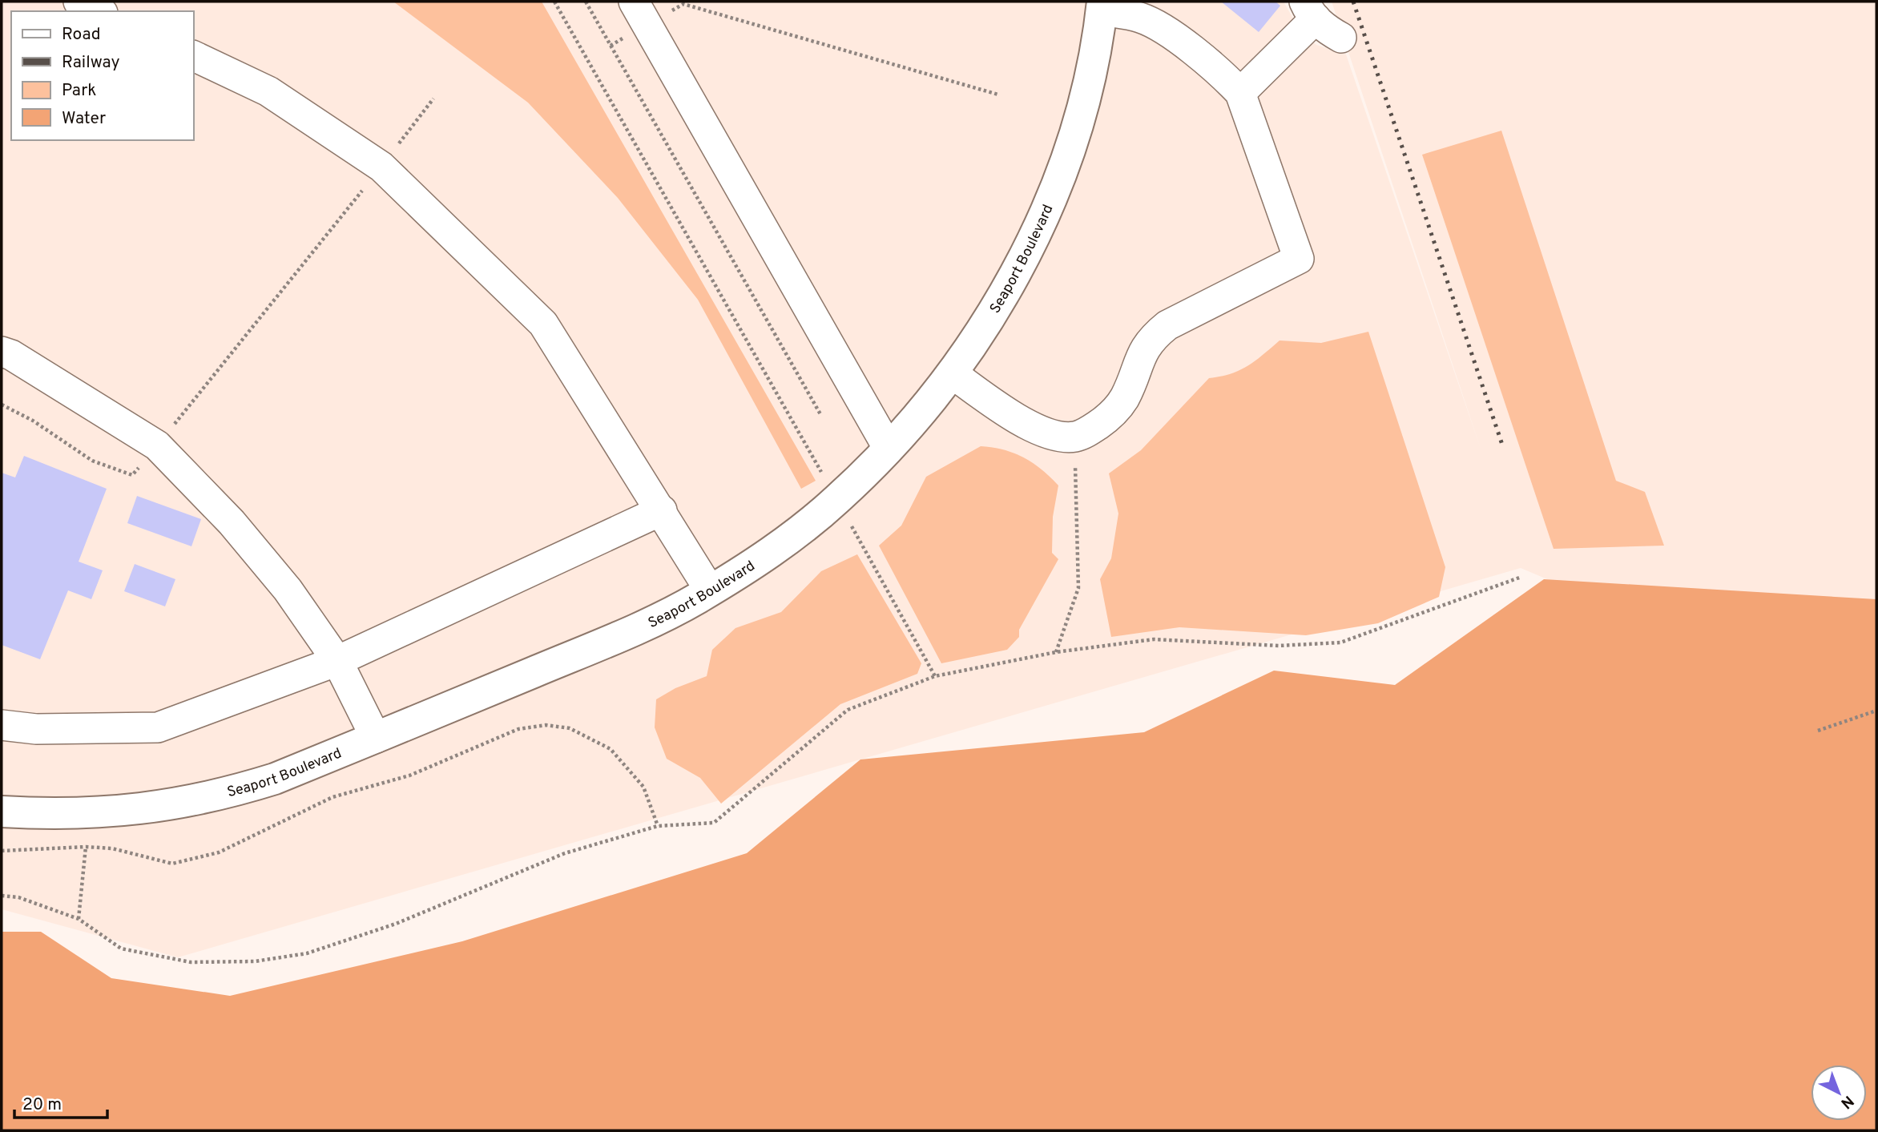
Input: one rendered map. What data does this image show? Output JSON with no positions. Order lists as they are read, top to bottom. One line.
{"streets":{"main road":["Seaport Boulevard"]},"legend":["Road","Railway","Park","Water"],"scale_bar":"20 m","north":"bottom right"}
